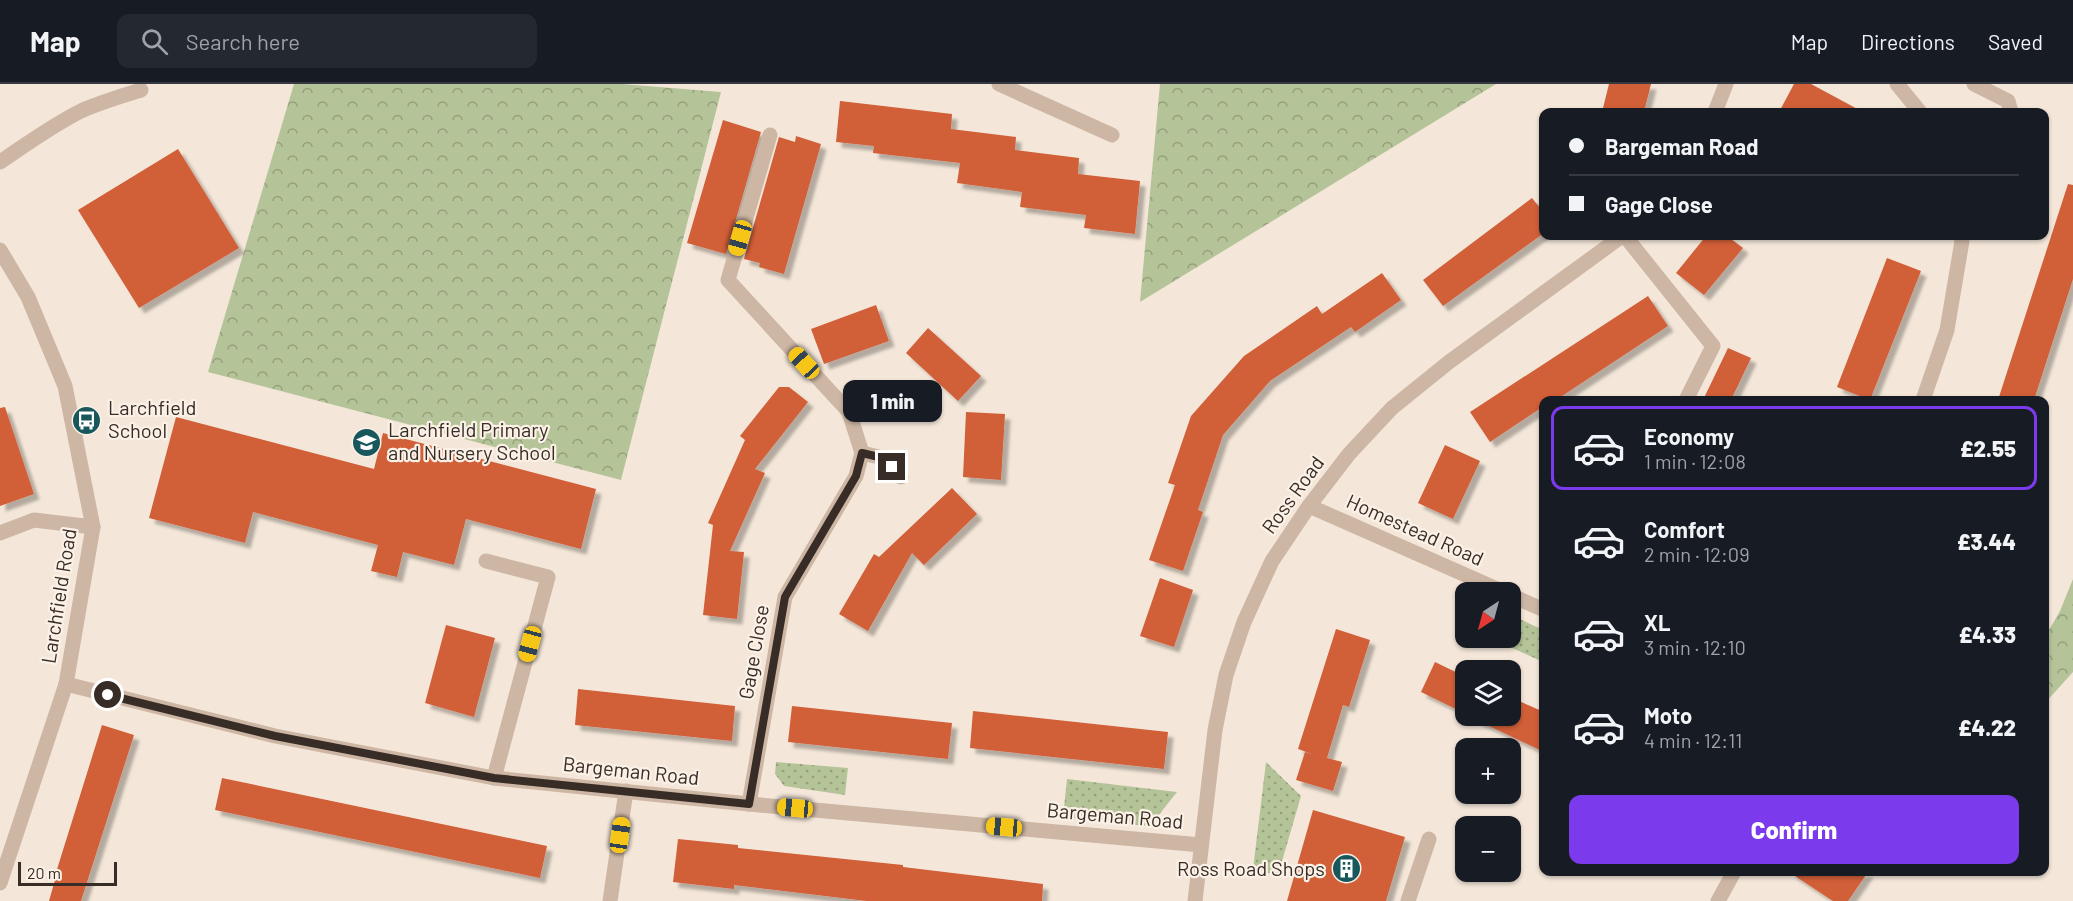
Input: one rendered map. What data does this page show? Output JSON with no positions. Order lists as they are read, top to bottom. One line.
{"streets":{"street":["Ross Road","Homestead Road","Larchfield Road","Gage Close","Bargeman Road"]},"crossings":[["Ross Road","Homestead Road"],["Ross Road","Bargeman Road"],["Larchfield Road","Bargeman Road"],["Gage Close","Bargeman Road"]],"places":{"bus stop":["Larchfield School"],"school or university":["Larchfield Primary and Nursery School"],"building":["Ross Road Shops"]},"scale_bar":"20 m","north":"bottom left","page":{"header":"Map","search":"Search here","nav":["Map","Directions","Saved"],"banner":["Bargeman Road","Gage Close"],"bubble":"1 min","list":[{"name":"Economy","note":"1 min · 12:08","value":"£2.55"},{"name":"Comfort","note":"2 min · 12:09","value":"£3.44"},{"name":"XL","note":"3 min · 12:10","value":"£4.33"},{"name":"Moto","note":"4 min · 12:11","value":"£4.22"}],"map_buttons":["+","−"],"buttons":"Confirm","scale":"20 m"}}
